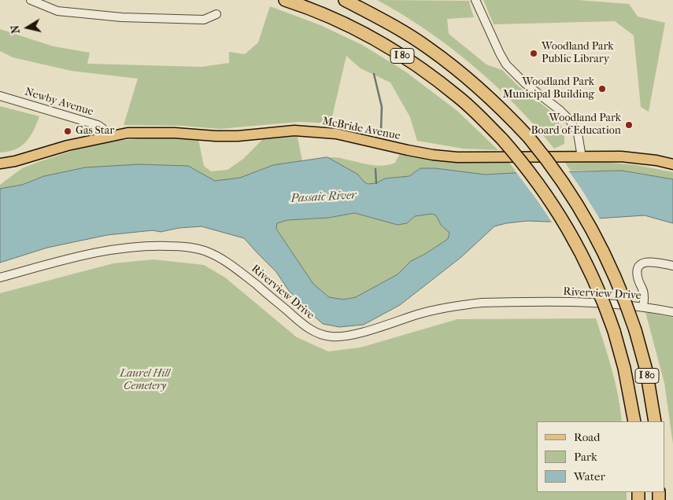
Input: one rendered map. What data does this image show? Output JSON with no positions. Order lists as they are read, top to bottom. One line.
{"streets":{"highway":["I 80"],"main road":["McBride Avenue"],"street":["Newby Avenue","Riverview Drive"]},"crossings":[["Newby Avenue","McBride Avenue"]],"water":["Passaic River"],"parks":["Laurel Hill Cemetery"],"places":["Woodland Park Public Library","Woodland Park Municipal Building","Woodland Park Board of Education","Gas Star"],"legend":["Road","Park","Water"],"north":"left"}
